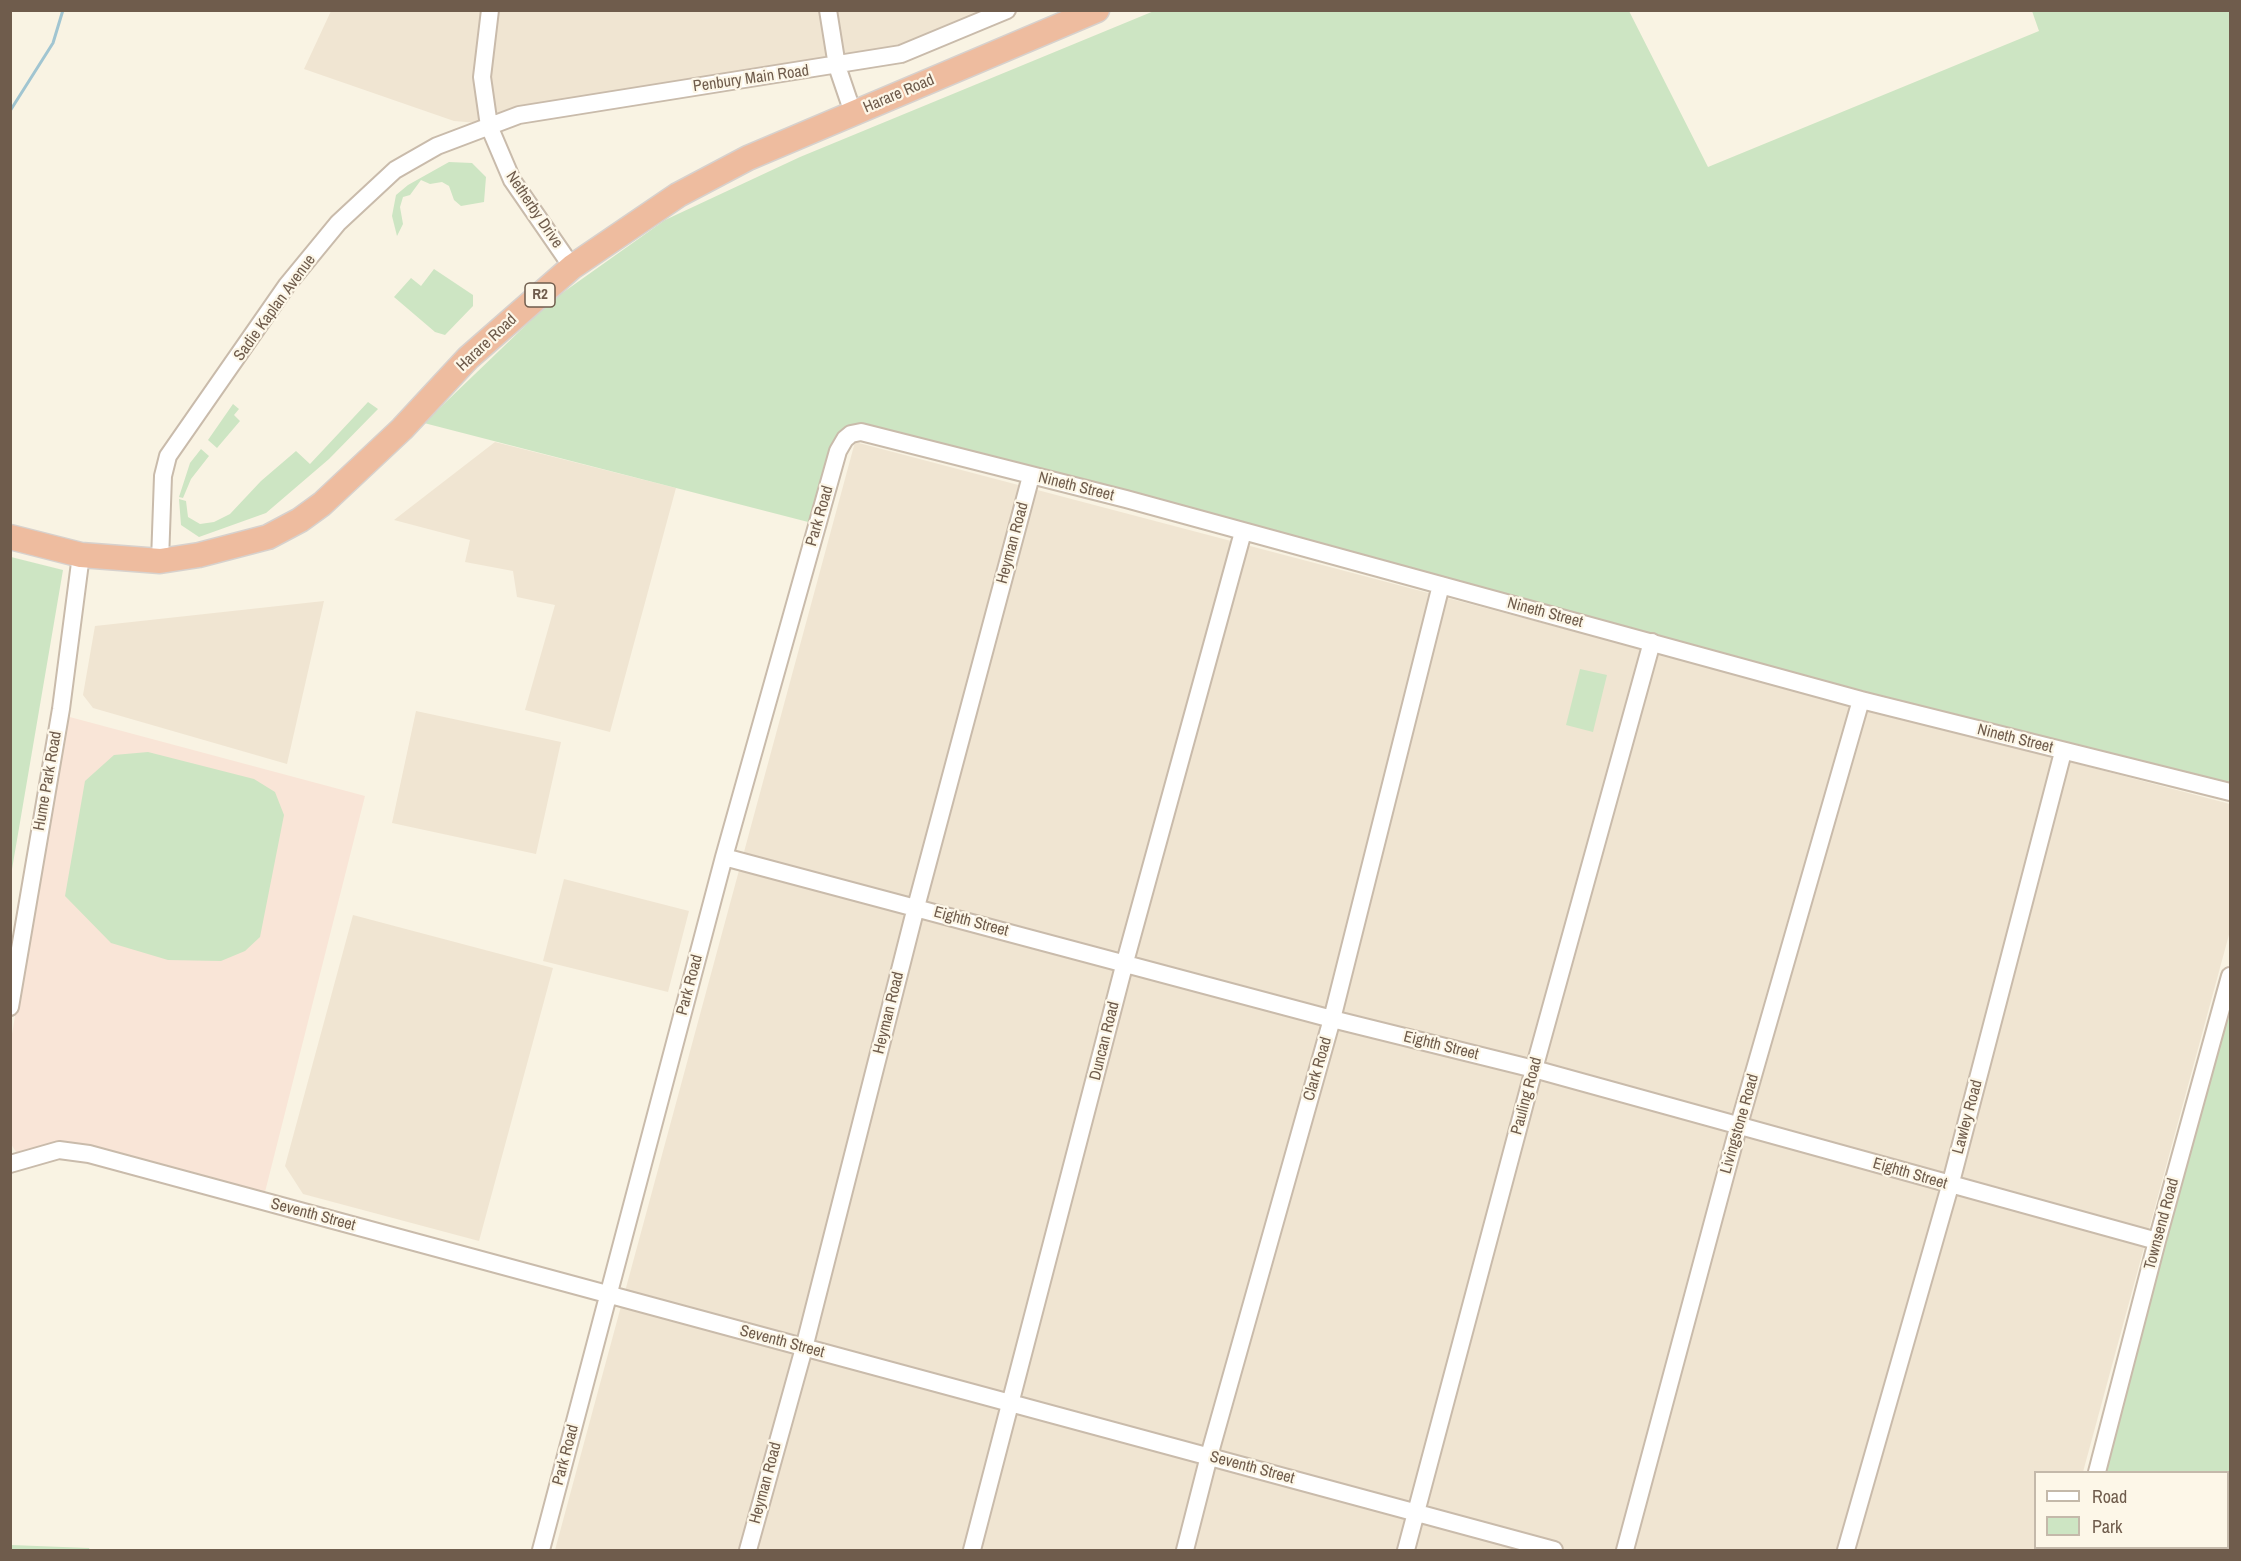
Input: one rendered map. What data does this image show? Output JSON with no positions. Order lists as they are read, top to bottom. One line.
{"streets":{"highway":["Harare Road","R2"],"street":["Penbury Main Road","Netherby Drive","Sadie Kaplan Avenue","Nineth Street","Park Road","Heyman Road","Hume Park Road","Eighth Street","Duncan Road","Clark Road","Pauling Road","Lawley Road","Livingstone Road","Seventh Street","Townsend Road"]},"crossings":[["Penbury Main Road","Netherby Drive"],["Penbury Main Road","Sadie Kaplan Avenue"],["Harare Road","Netherby Drive"],["Harare Road","Sadie Kaplan Avenue"],["Harare Road","Hume Park Road"],["Netherby Drive","Sadie Kaplan Avenue"],["Nineth Street","Park Road"],["Nineth Street","Heyman Road"],["Nineth Street","Duncan Road"],["Nineth Street","Clark Road"],["Nineth Street","Pauling Road"],["Nineth Street","Lawley Road"],["Nineth Street","Livingstone Road"],["Park Road","Eighth Street"],["Park Road","Seventh Street"],["Heyman Road","Eighth Street"],["Heyman Road","Seventh Street"],["Eighth Street","Duncan Road"],["Eighth Street","Clark Road"],["Eighth Street","Pauling Road"],["Eighth Street","Lawley Road"],["Eighth Street","Livingstone Road"],["Eighth Street","Townsend Road"],["Duncan Road","Seventh Street"],["Clark Road","Seventh Street"],["Pauling Road","Seventh Street"]],"legend":["Road","Park"]}
